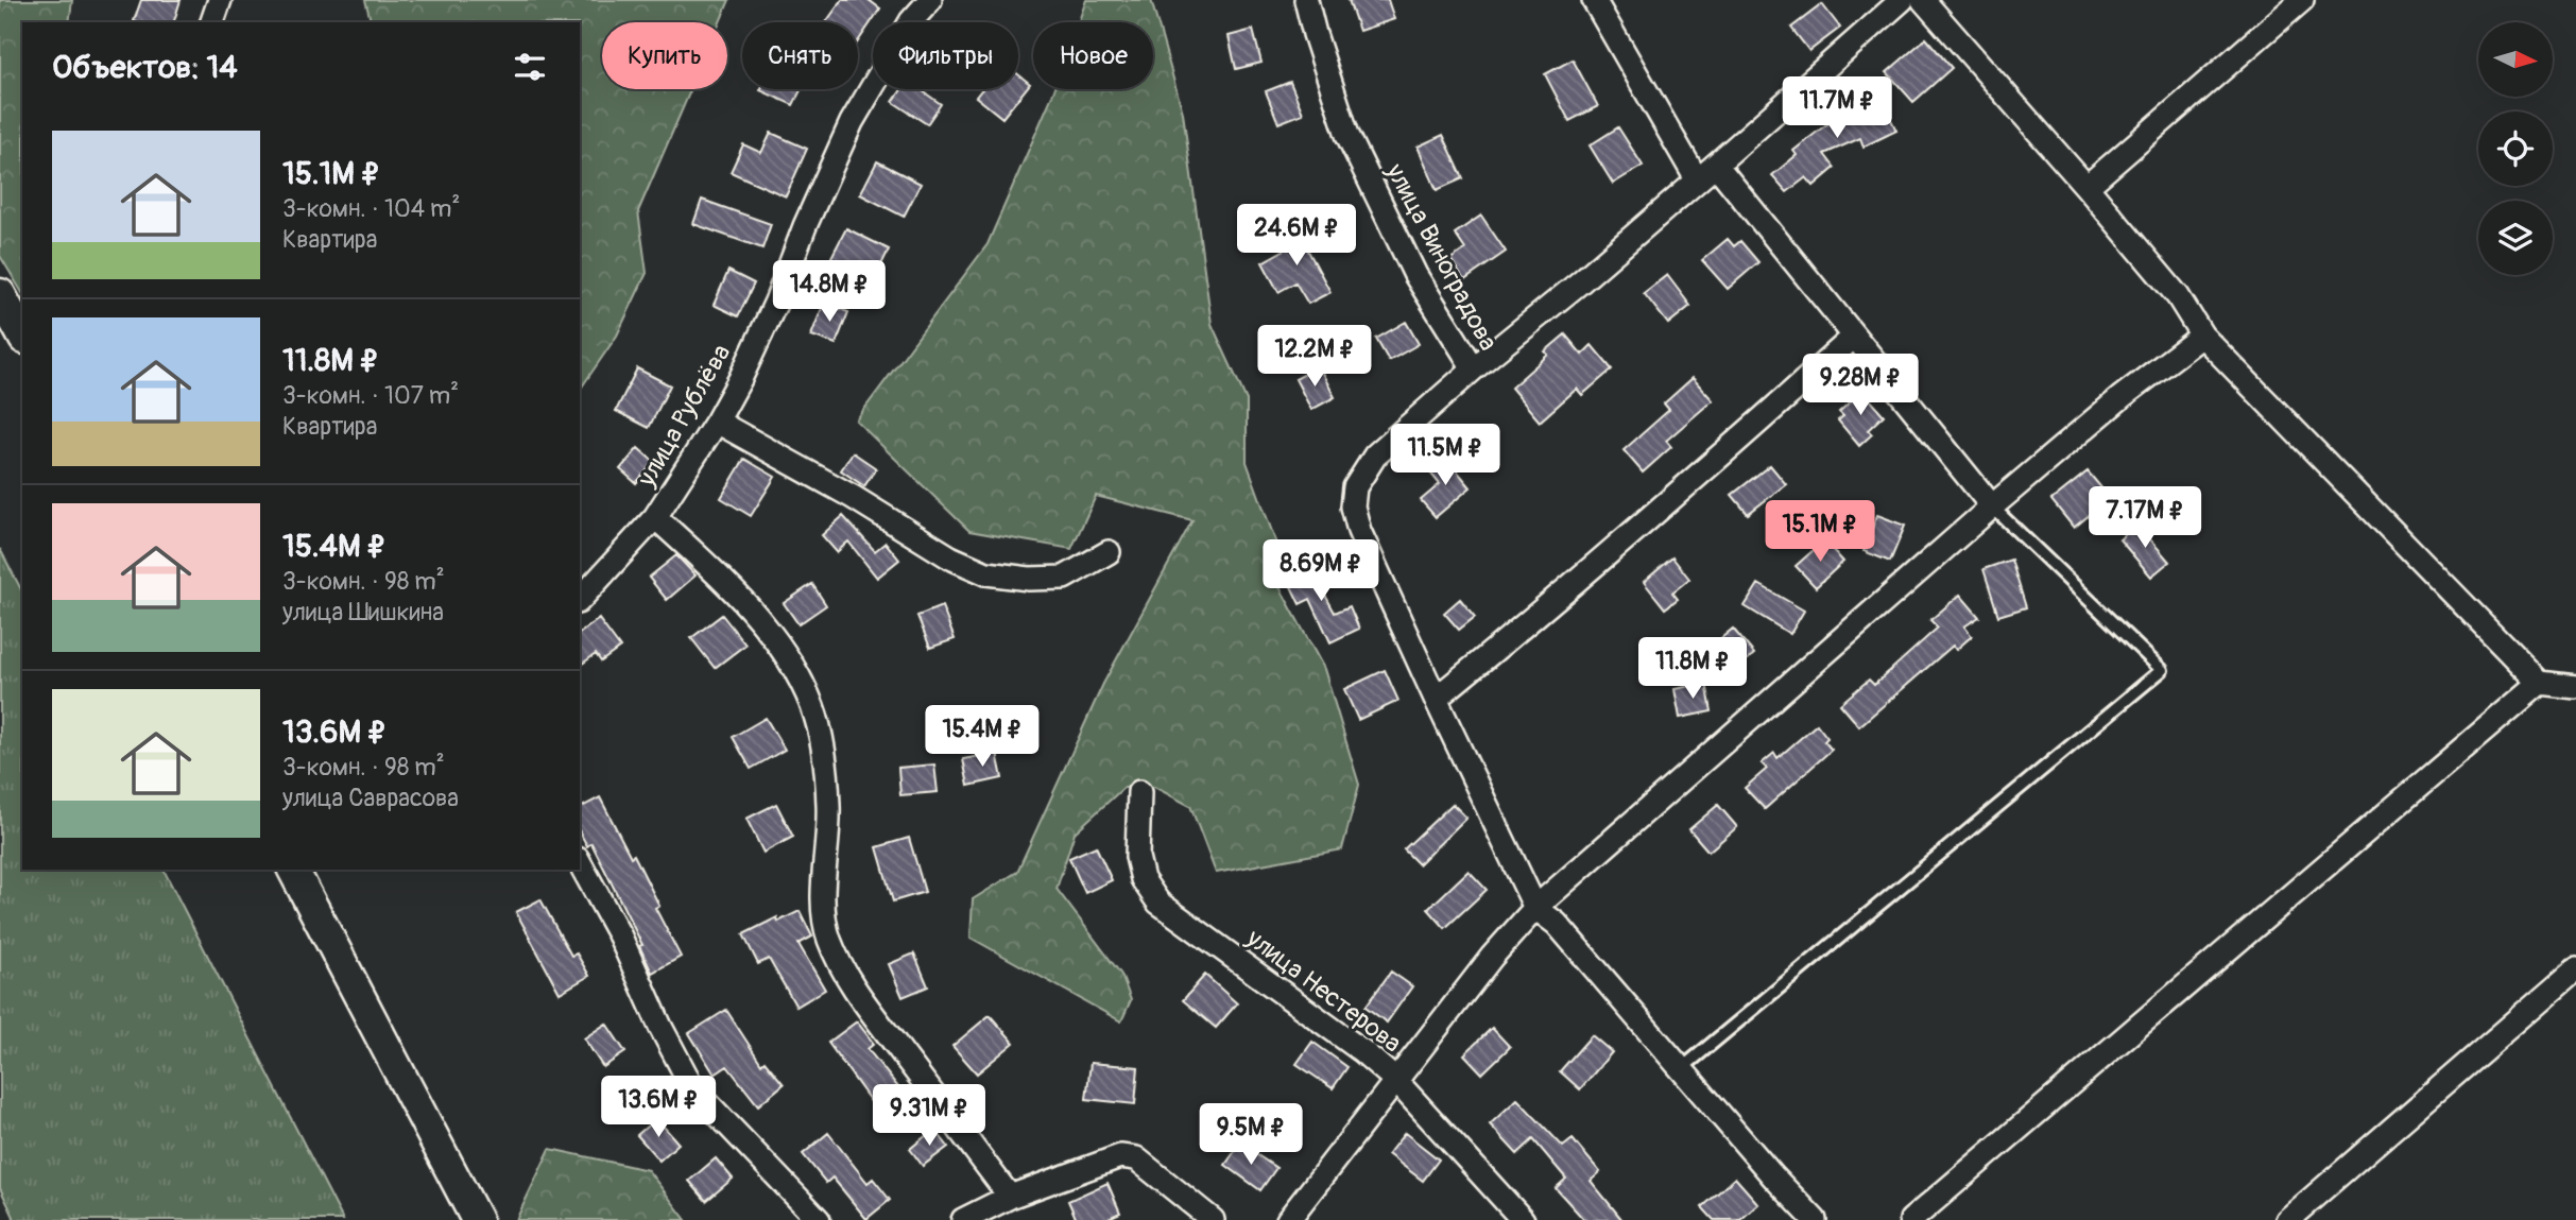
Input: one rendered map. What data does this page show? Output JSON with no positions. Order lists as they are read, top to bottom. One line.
{"streets":{"street":["улица Виноградова","улица Рублёва","улица Нестерова"]},"north":"right","page":{"chip":["Купить","Снять","Фильтры","Новое"],"heading":"Объектов: 14","price":["11.7M ₽","24.6M ₽","14.8M ₽","12.2M ₽","9.28M ₽","11.5M ₽","7.17M ₽","15.1M ₽","8.69M ₽","11.8M ₽","15.4M ₽","13.6M ₽","9.31M ₽","9.5M ₽"],"list":[{"name":"15.1M ₽","note":"3-комн. · 104 m² · Квартира"},{"name":"11.8M ₽","note":"3-комн. · 107 m² · Квартира"},{"name":"15.4M ₽","note":"3-комн. · 98 m² · улица Шишкина"},{"name":"13.6M ₽","note":"3-комн. · 98 m² · улица Саврасова"}]}}
